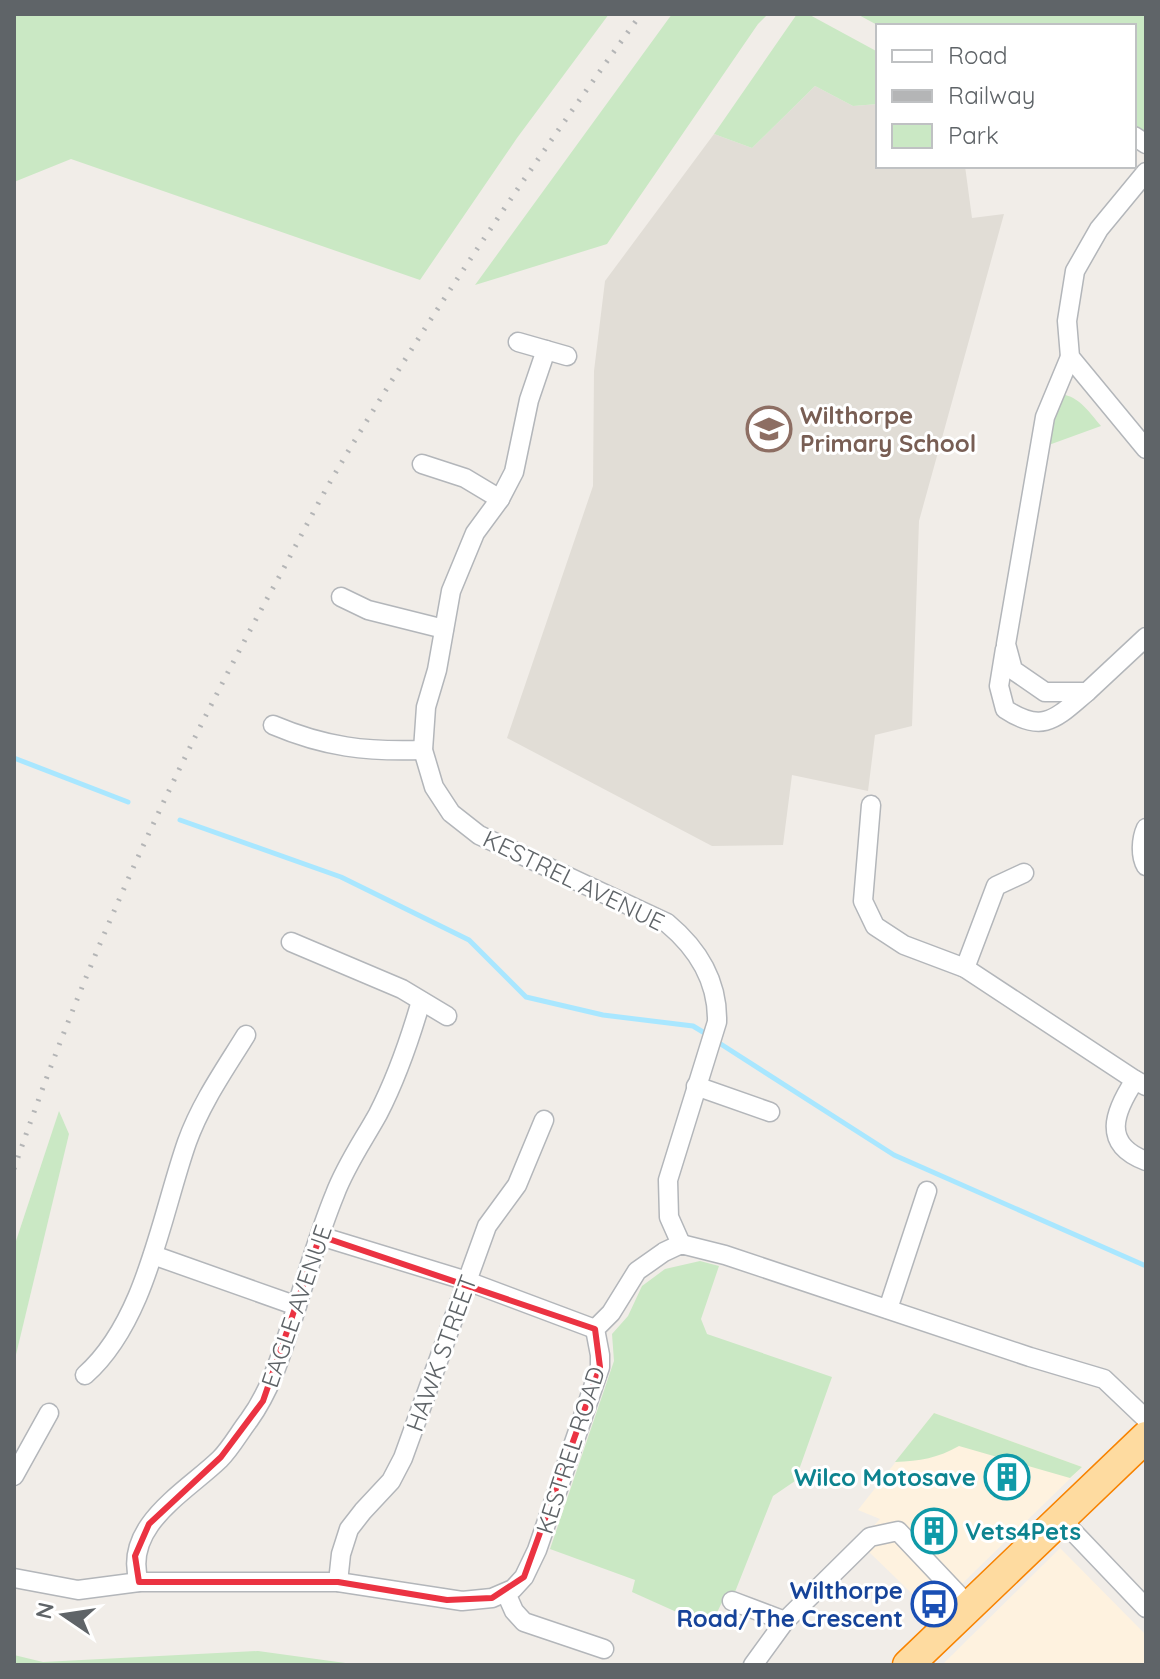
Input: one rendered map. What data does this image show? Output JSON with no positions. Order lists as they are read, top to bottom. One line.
{"streets":{"street":["KESTREL AVENUE","EAGLE AVENUE","HAWK STREET","KESTREL ROAD"]},"crossings":[["KESTREL AVENUE","KESTREL ROAD"]],"places":{"school or university":["Wilthorpe Primary School"],"building":["Wilco Motosave","Vets4Pets"],"bus stop":["Wilthorpe Road/The Crescent"]},"legend":["Road","Railway","Park"],"north":"left"}
